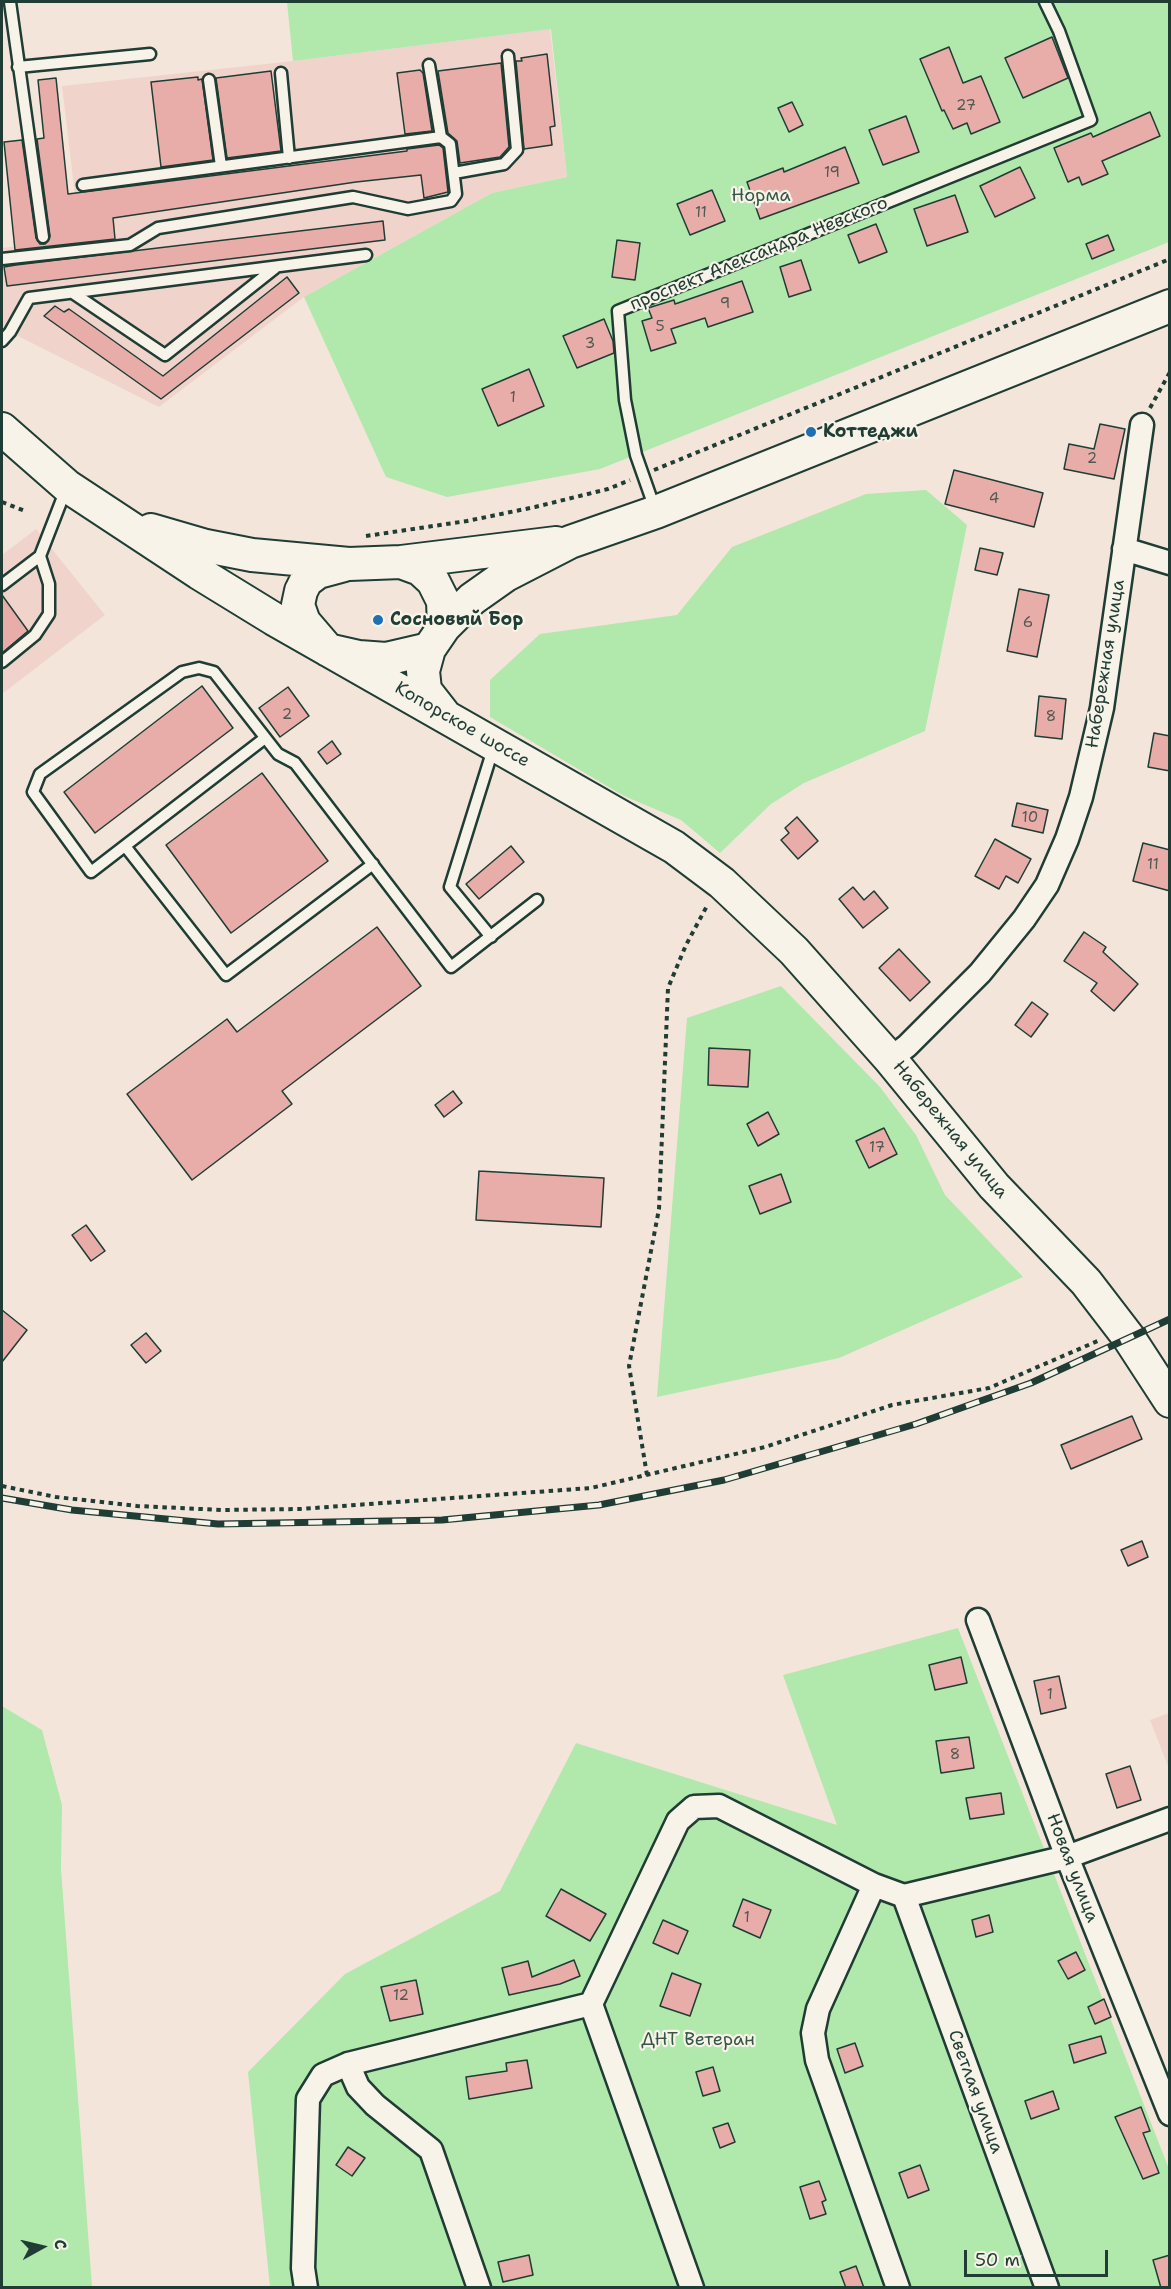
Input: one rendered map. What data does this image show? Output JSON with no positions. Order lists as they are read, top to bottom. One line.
{"streets":{"main road":["Набережная улица","Копорское шоссе"],"street":["Новая улица","Светлая улица"],"lane":["проспект Александра Невского"]},"crossings":[["Набережная улица","Копорское шоссе"]],"parks":["Норма","ДНТ Ветеран"],"places":["Коттеджи","Сосновый Бор"],"house_numbers":["27","19","11","9","5","3","1","2","4","6","2","8","10","11","17","1","8","1","12"],"scale_bar":"50 m","north":"right"}
